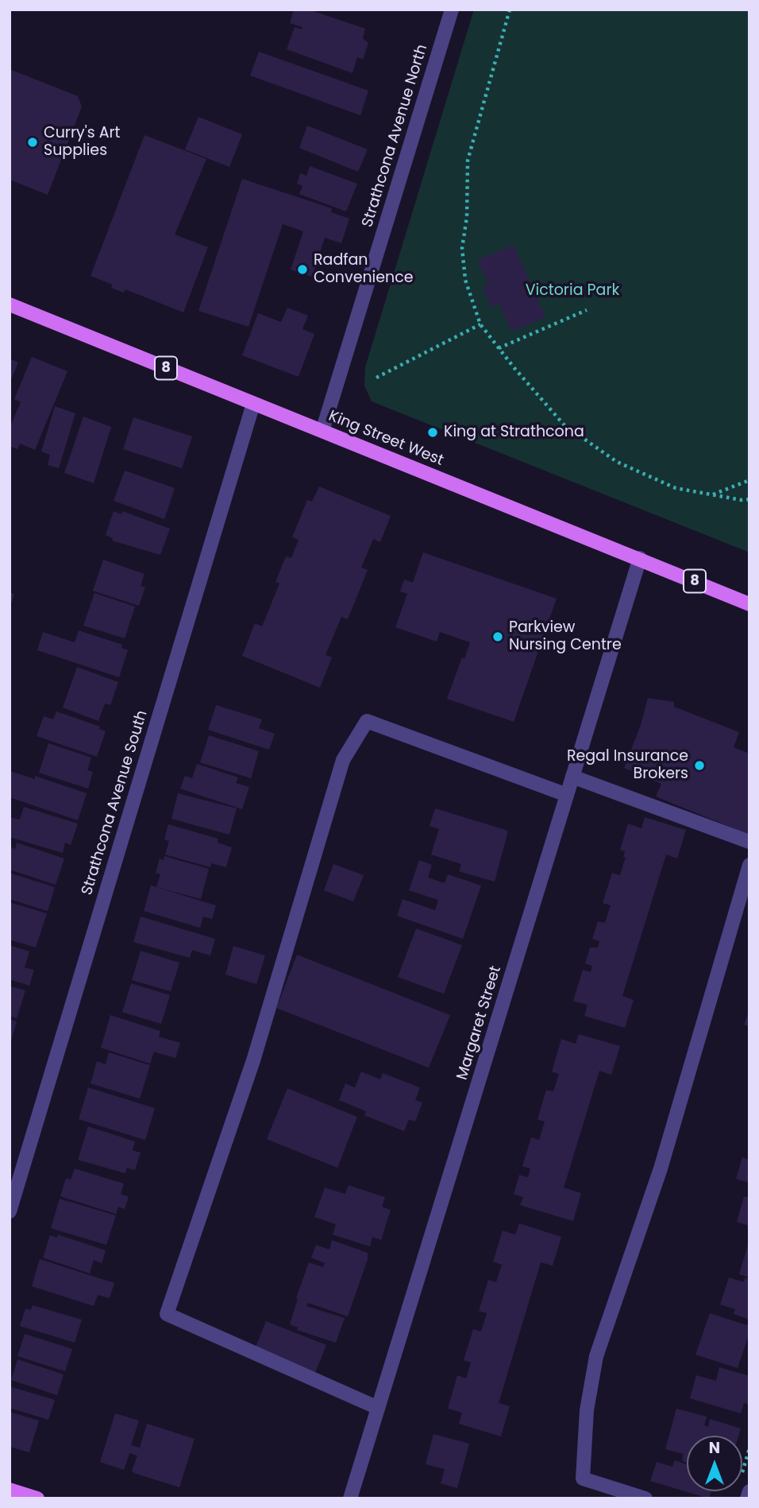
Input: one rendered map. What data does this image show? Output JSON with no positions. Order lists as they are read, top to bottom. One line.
{"streets":{"main road":["8","King Street West"],"street":["Strathcona Avenue North","Strathcona Avenue South","Margaret Street"]},"crossings":[["Strathcona Avenue North","King Street West"],["King Street West","Strathcona Avenue South"],["King Street West","Margaret Street"]],"parks":["Victoria Park"],"places":["Curry's Art Supplies","Radfan Convenience","King at Strathcona","Parkview Nursing Centre","Regal Insurance Brokers"],"north":"top"}
